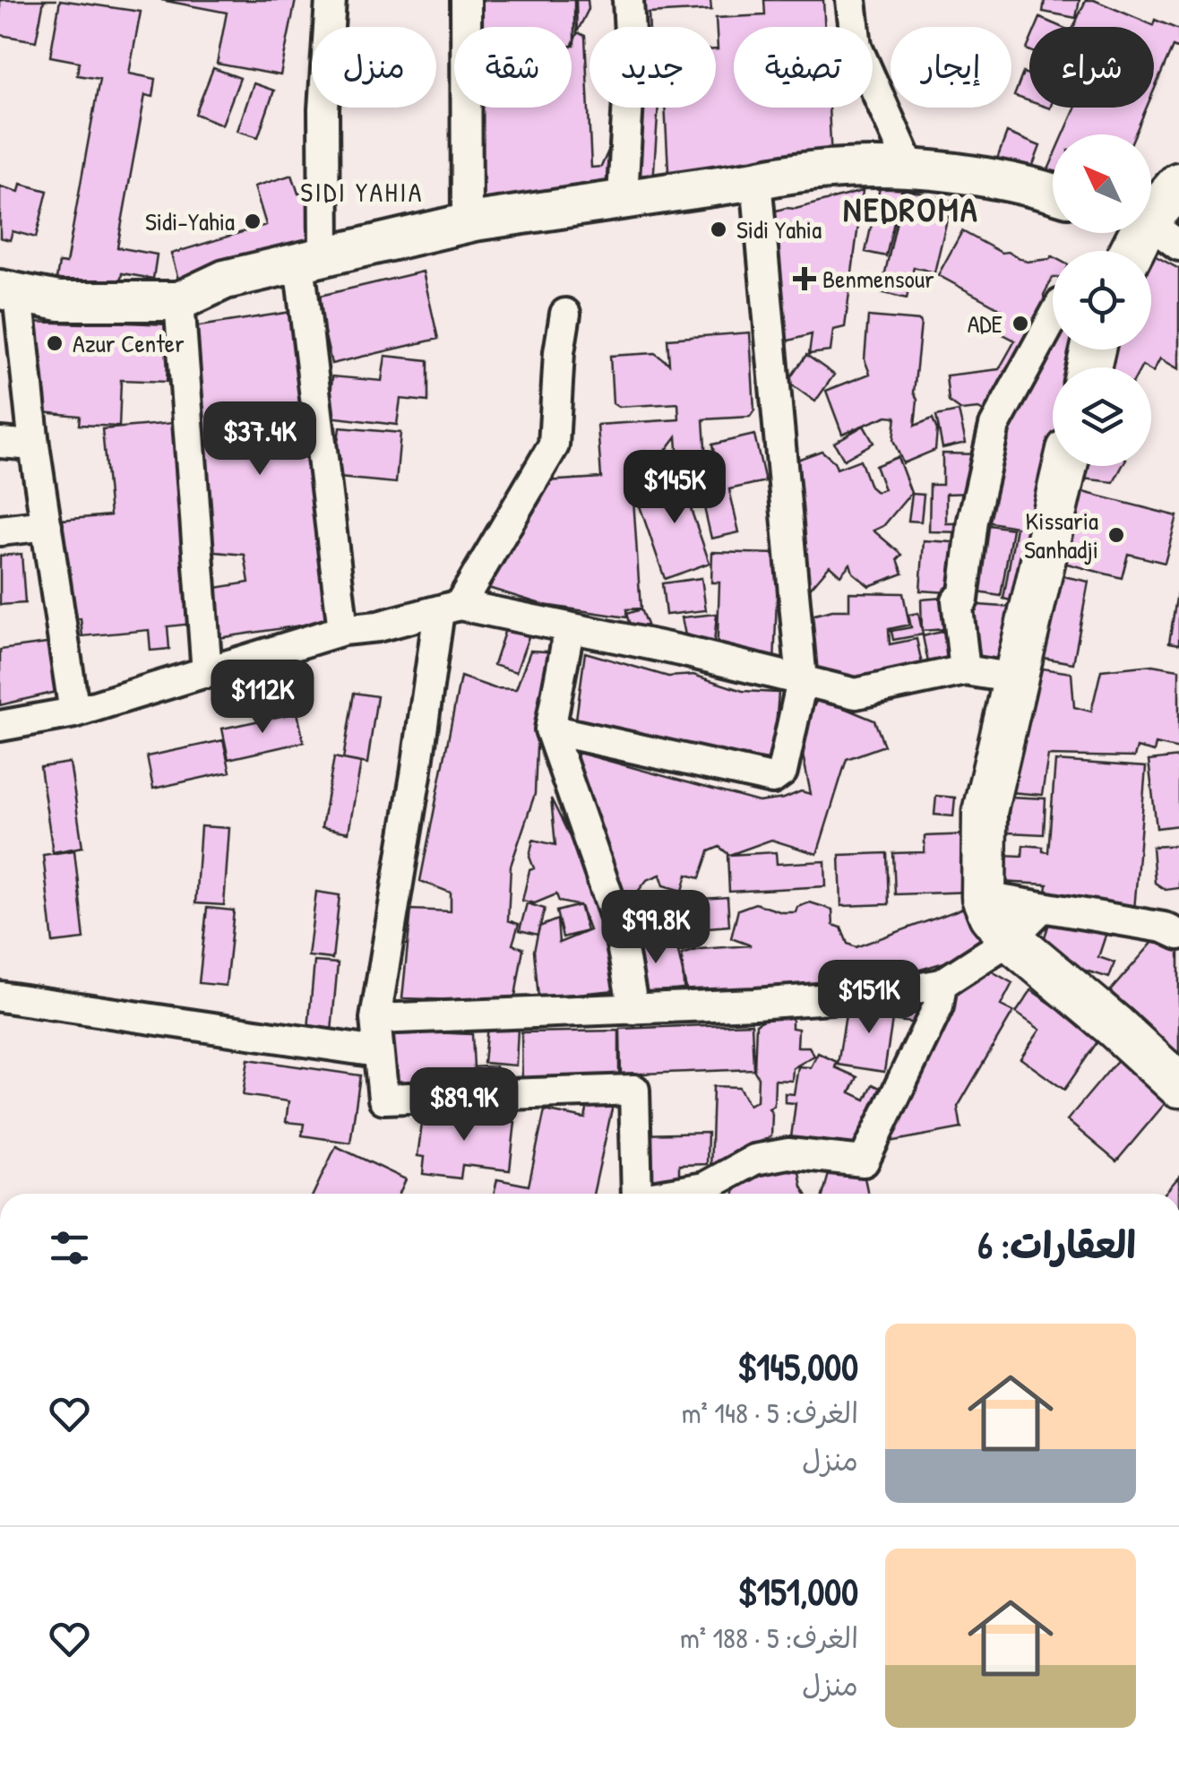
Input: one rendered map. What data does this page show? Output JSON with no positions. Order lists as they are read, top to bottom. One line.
{"districts":["SIDI YAHIA","NEDROMA"],"places":{"other":["Sidi-Yahia","Sidi Yahia","ADE","Azur Center","Kissaria Sanhadji"],"health":["Benmensour"]},"north":"top left","page":{"chip":["شراء","إيجار","تصفية","جديد","شقة","منزل"],"price":["$37.4K","$145K","$112K","$99.8K","$151K","$89.9K"],"heading":"العقارات: 6","list":[{"name":"$145,000","note":"الغرف: 5 · 148 m² · منزل"},{"name":"$151,000","note":"الغرف: 5 · 188 m² · منزل"}]}}
